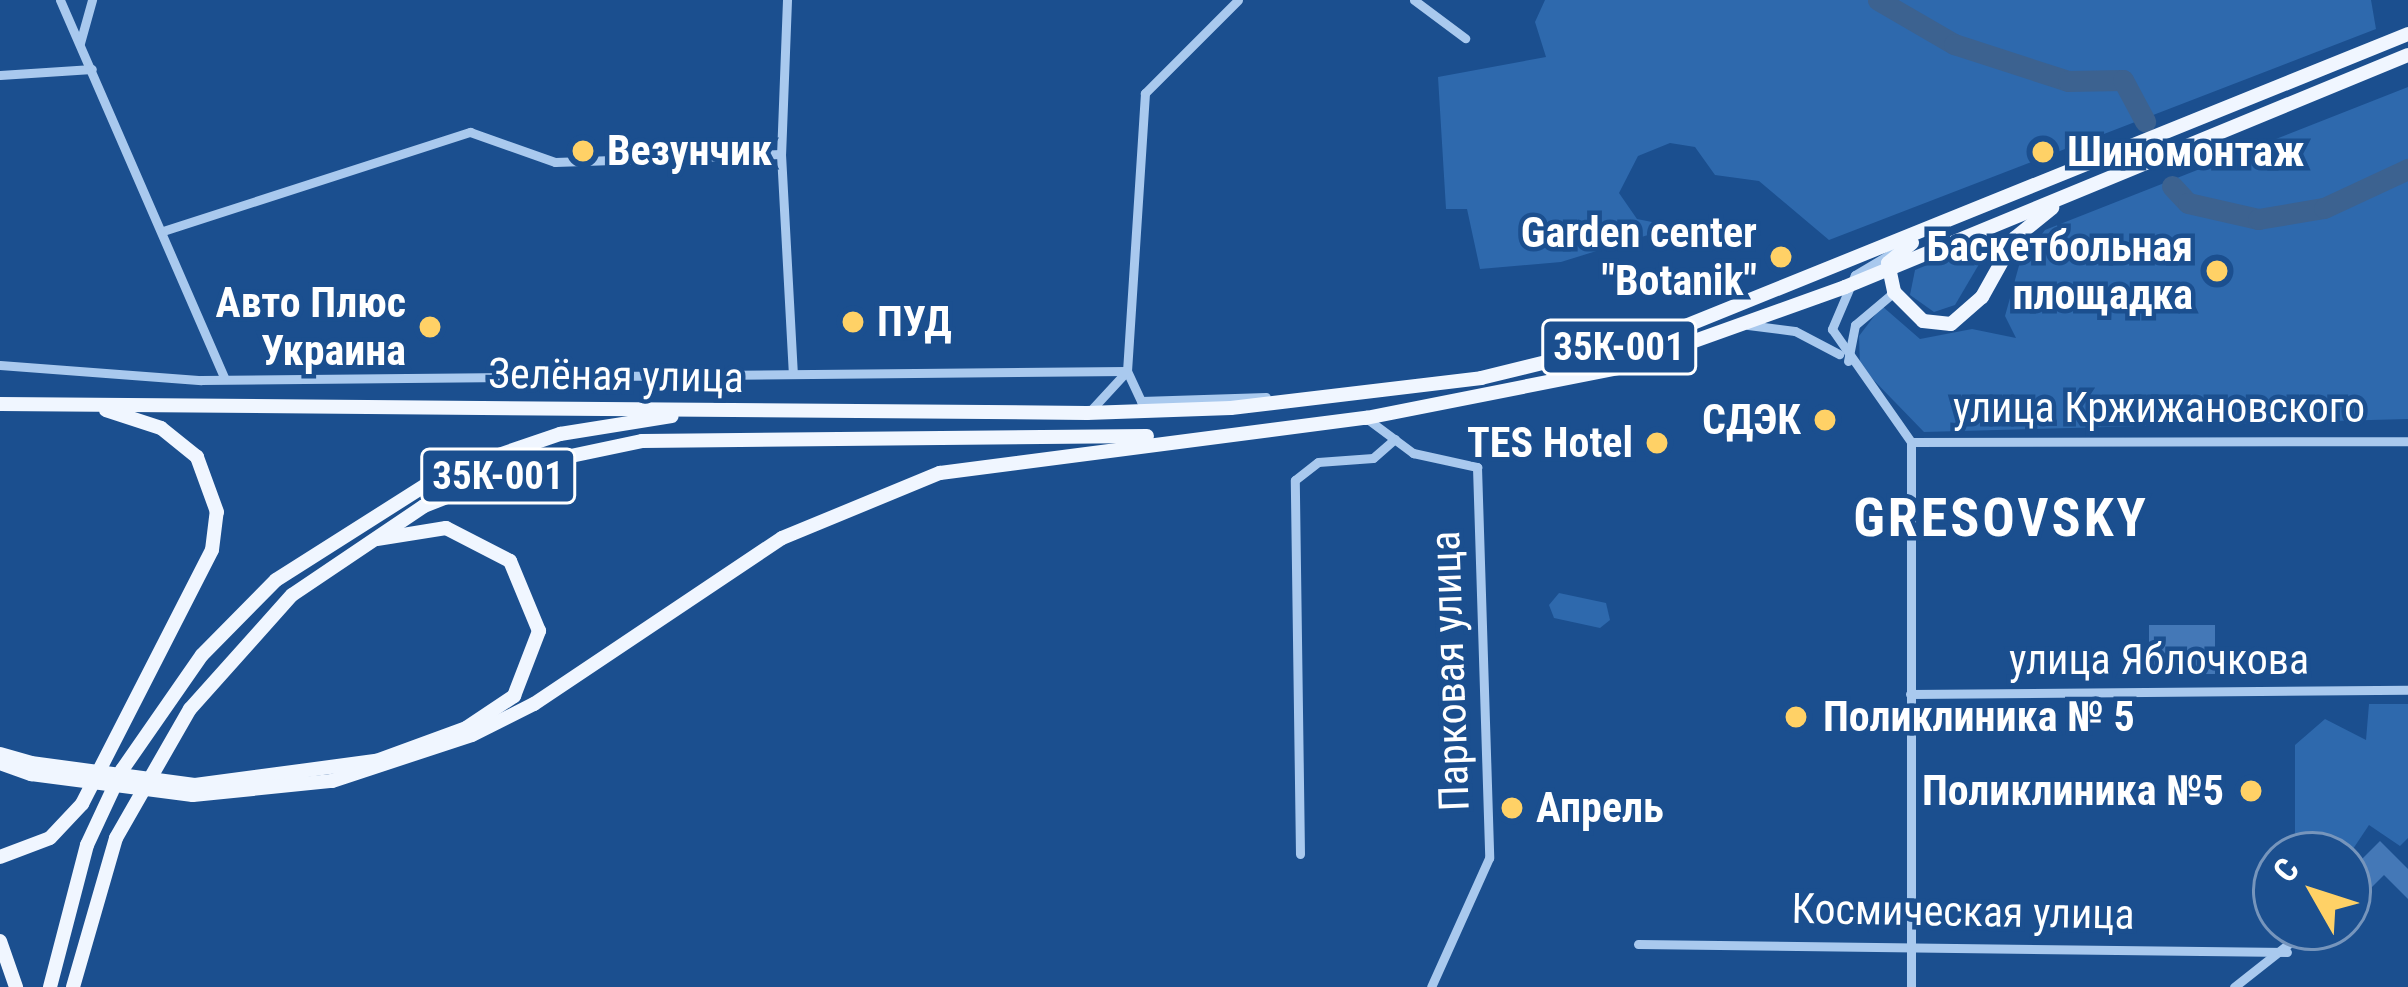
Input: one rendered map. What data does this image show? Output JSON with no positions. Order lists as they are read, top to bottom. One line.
{"streets":{"main road":["35К-001","Зелёная улица"],"street":["улица Кржижановского","улица Яблочкова","Парковая улица","Космическая улица"]},"crossings":[["35К-001","Зелёная улица"],["35К-001","Парковая улица"]],"districts":["GRESOVSKY"],"places":["Везунчик","Шиномонтаж","Garden center \"Botanik\"","Баскетбольная площадка","ПУД","Авто Плюс Украина","СДЭК","TES Hotel","Поликлиника № 5","Поликлиника №5","Апрель"],"north":"top left"}
